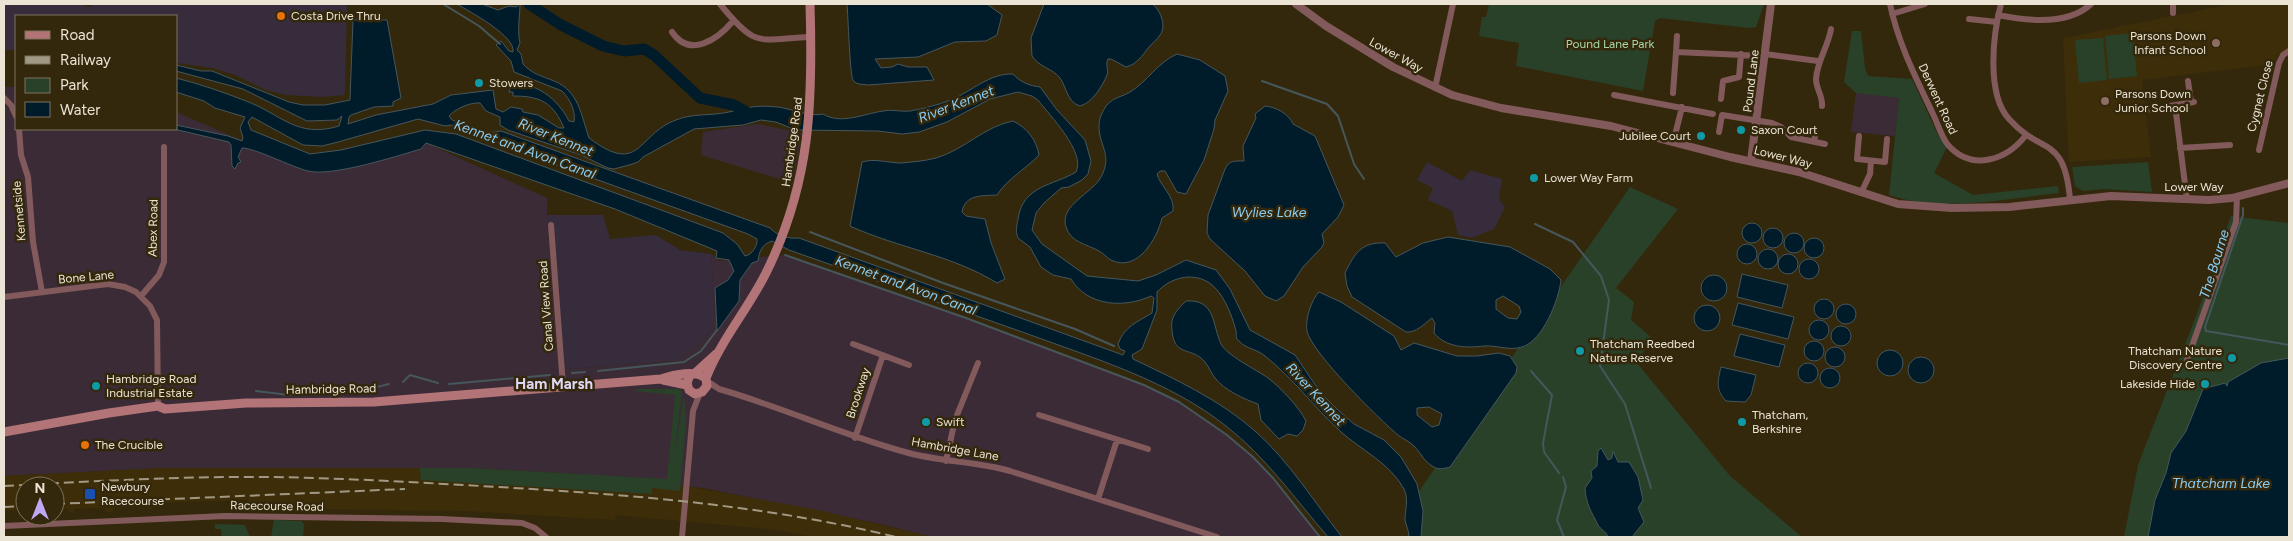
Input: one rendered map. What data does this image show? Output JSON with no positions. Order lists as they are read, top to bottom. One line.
{"streets":{"main road":["Hambridge Road"],"street":["Lower Way","Pound Lane","Cygnet Close","Derwent Road","Kennetside","Abex Road","Bone Lane","Canal View Road","Brookway","Hambridge Lane","Racecourse Road"]},"crossings":[["Lower Way","Pound Lane"],["Hambridge Road","Bone Lane"],["Hambridge Road","Canal View Road"],["Hambridge Road","Hambridge Lane"],["Kennetside","Bone Lane"],["Abex Road","Bone Lane"],["Brookway","Hambridge Lane"]],"districts":["Ham Marsh"],"water":["River Kennet","Kennet and Avon Canal","Wylies Lake","The Bourne","Thatcham Lake"],"parks":["Pound Lane Park"],"places":{"other":["Costa Drive Thru","Parsons Down Infant School","Stowers","Parsons Down Junior School","Saxon Court","Jubilee Court","Lower Way Farm","Thatcham Reedbed Nature Reserve","Thatcham Nature Discovery Centre","Lakeside Hide","Hambridge Road Industrial Estate","Swift","Thatcham, Berkshire","The Crucible"],"transit":["Newbury Racecourse"]},"legend":["Road","Railway","Park","Water"],"north":"top"}
